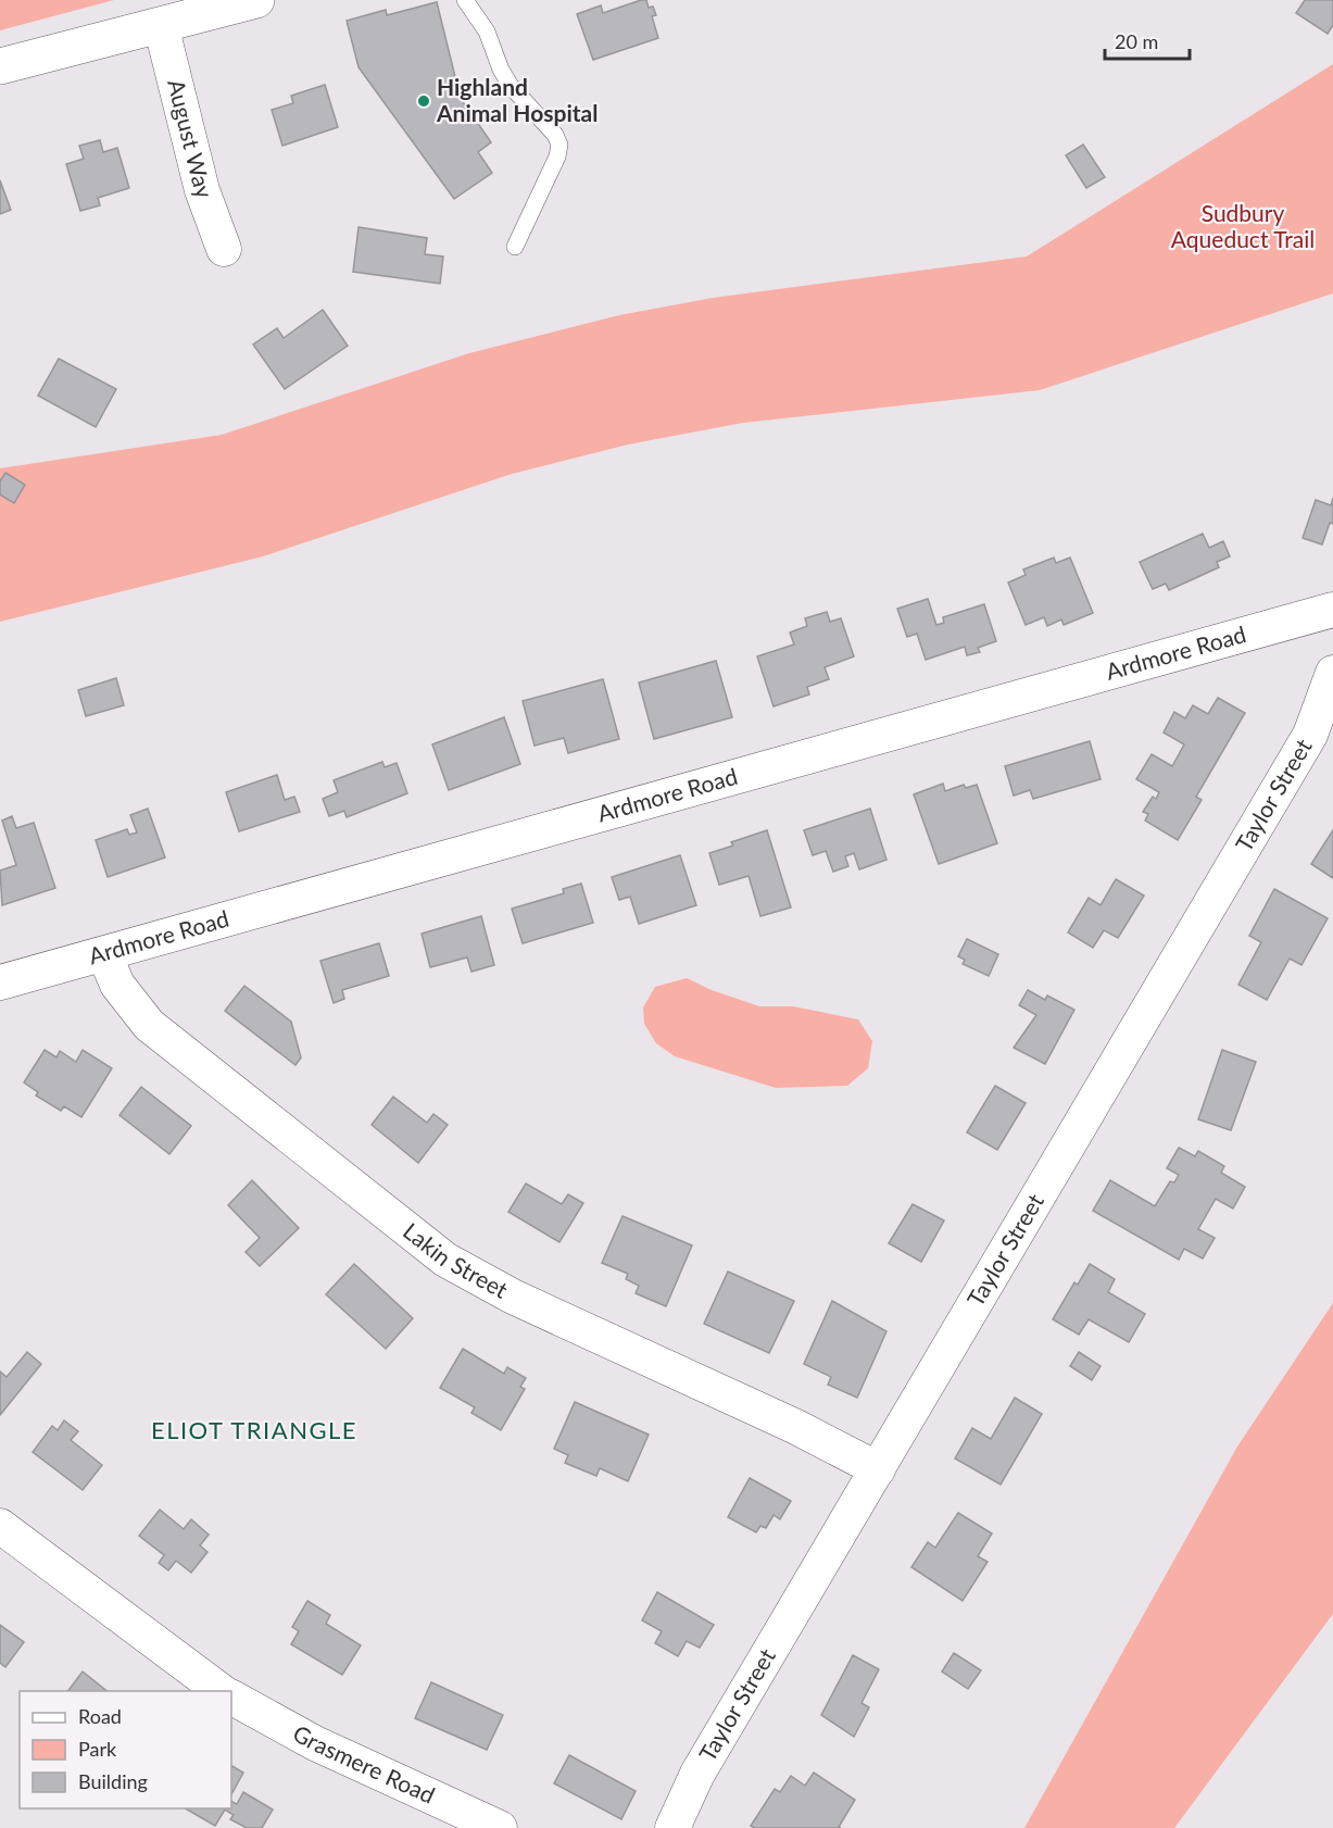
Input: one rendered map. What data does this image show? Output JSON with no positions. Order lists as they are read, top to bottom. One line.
{"streets":{"street":["August Way","Ardmore Road","Taylor Street","Lakin Street","Grasmere Road"]},"crossings":[["Ardmore Road","Lakin Street"],["Taylor Street","Lakin Street"]],"districts":["ELIOT TRIANGLE"],"parks":["Sudbury Aqueduct Trail"],"places":["Highland Animal Hospital"],"legend":["Road","Park","Building"],"scale_bar":"20 m"}
